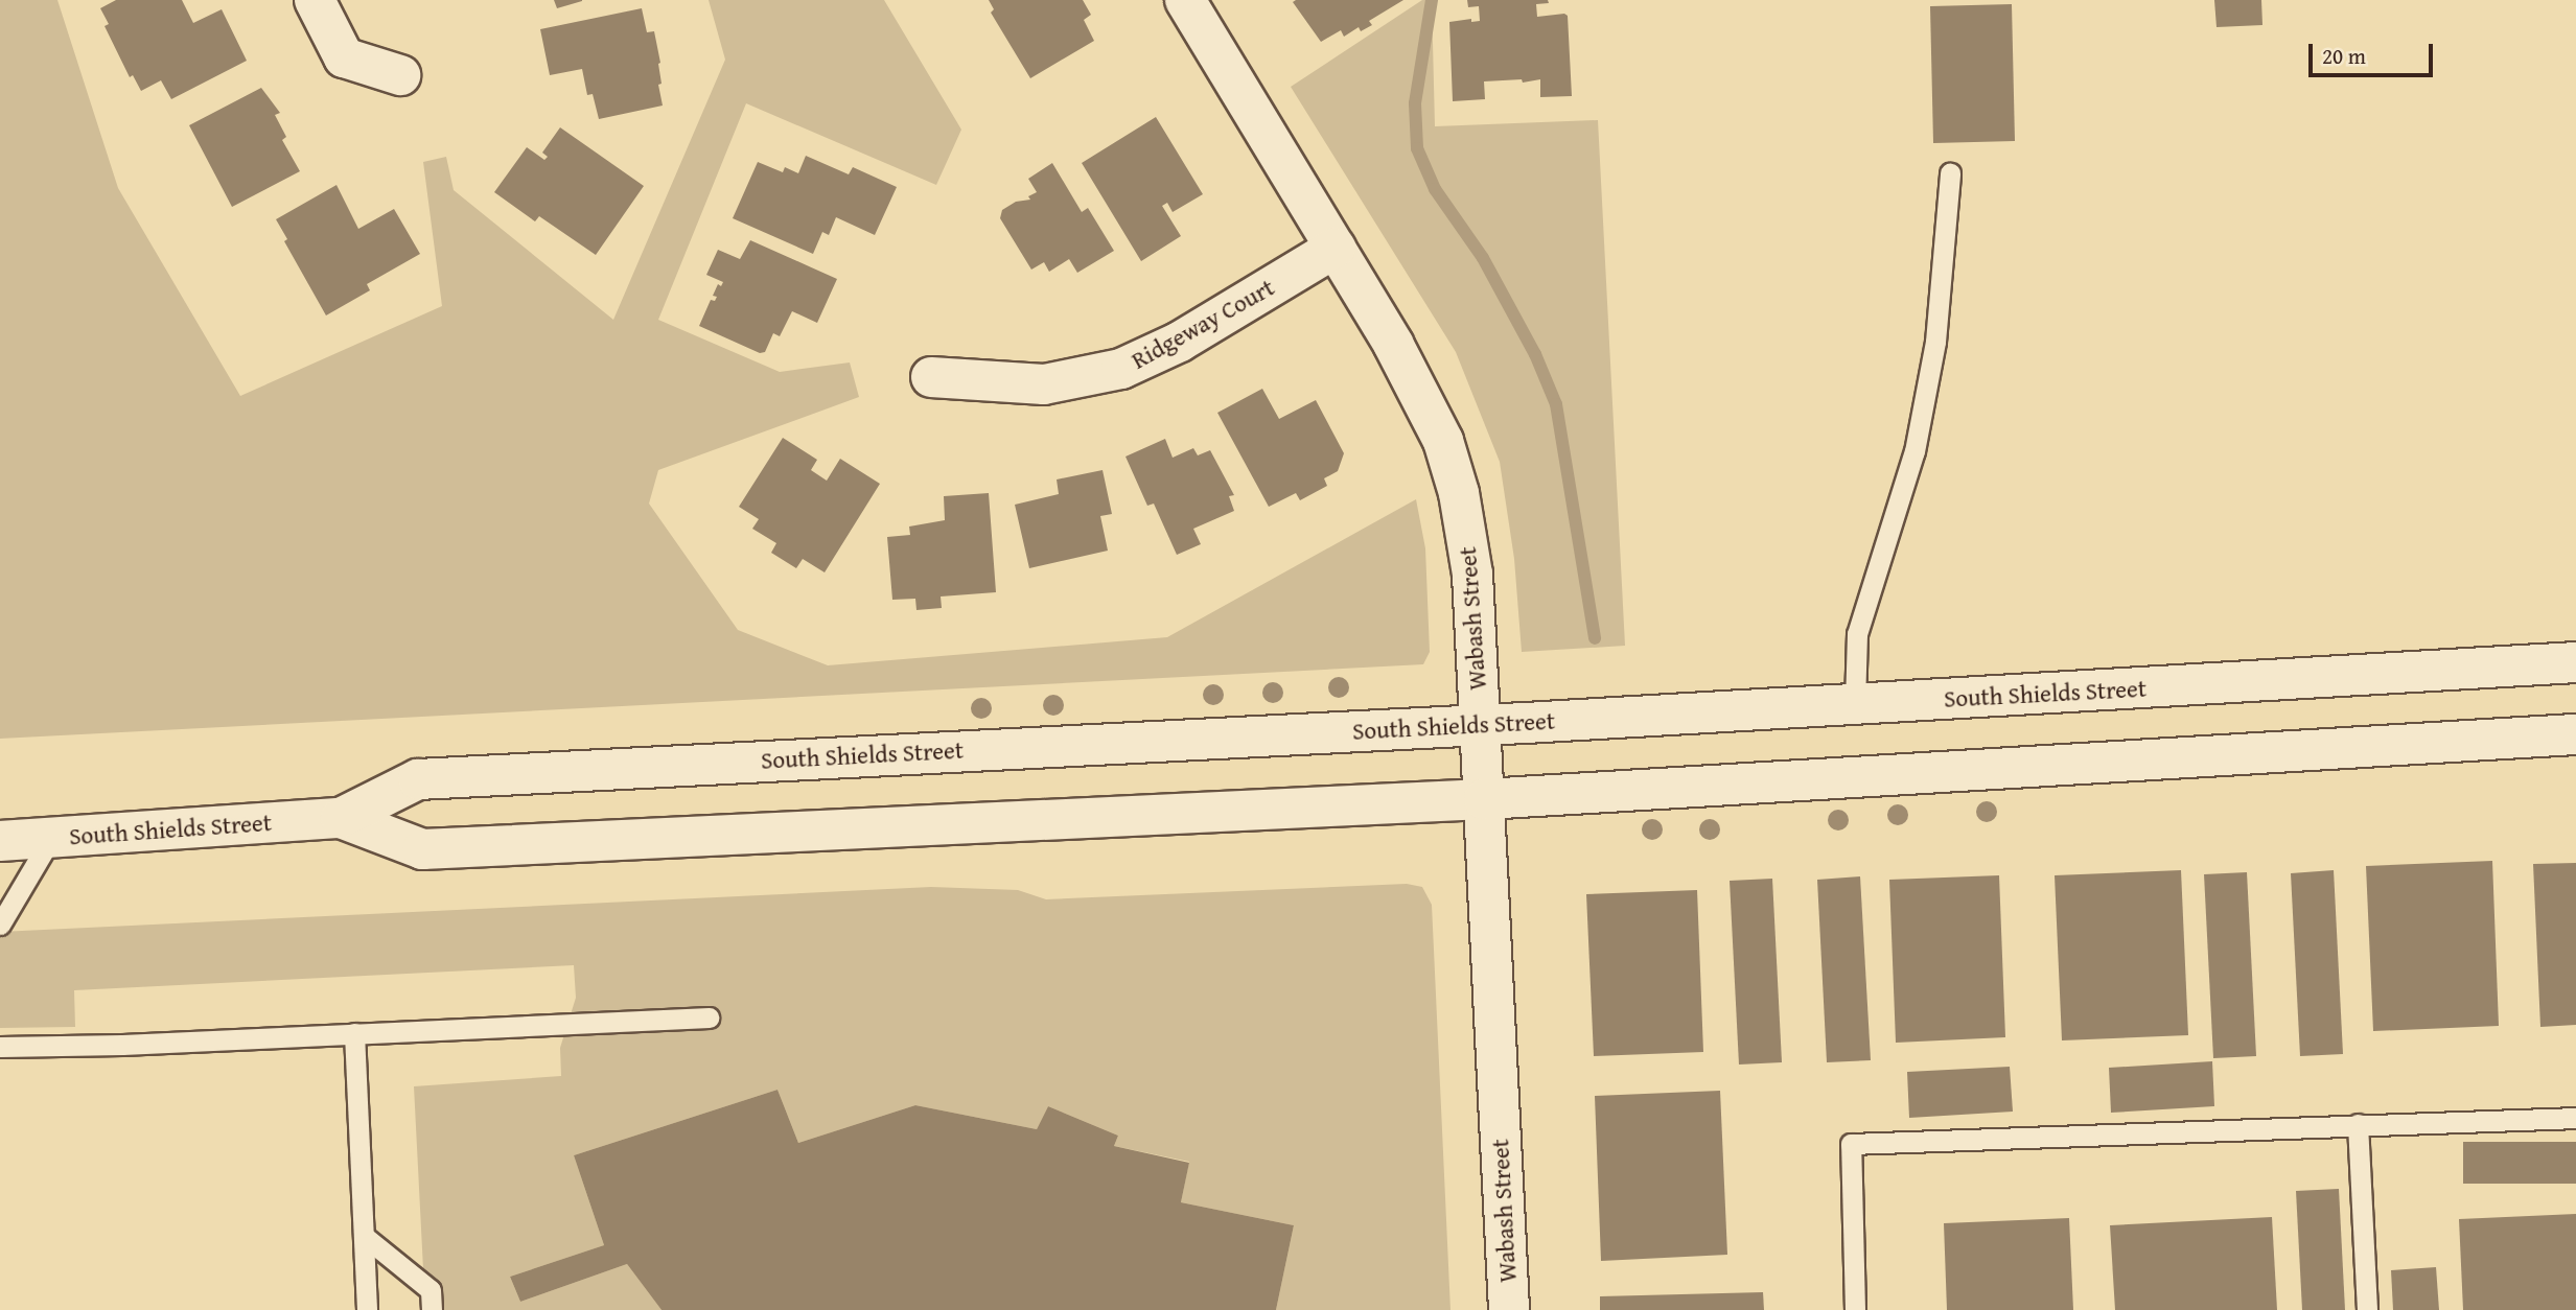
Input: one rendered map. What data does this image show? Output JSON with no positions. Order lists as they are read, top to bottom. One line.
{"streets":{"main road":["Ridgeway Court","Wabash Street","South Shields Street"]},"crossings":[["Ridgeway Court","Wabash Street"],["Wabash Street","South Shields Street"]],"scale_bar":"20 m"}
